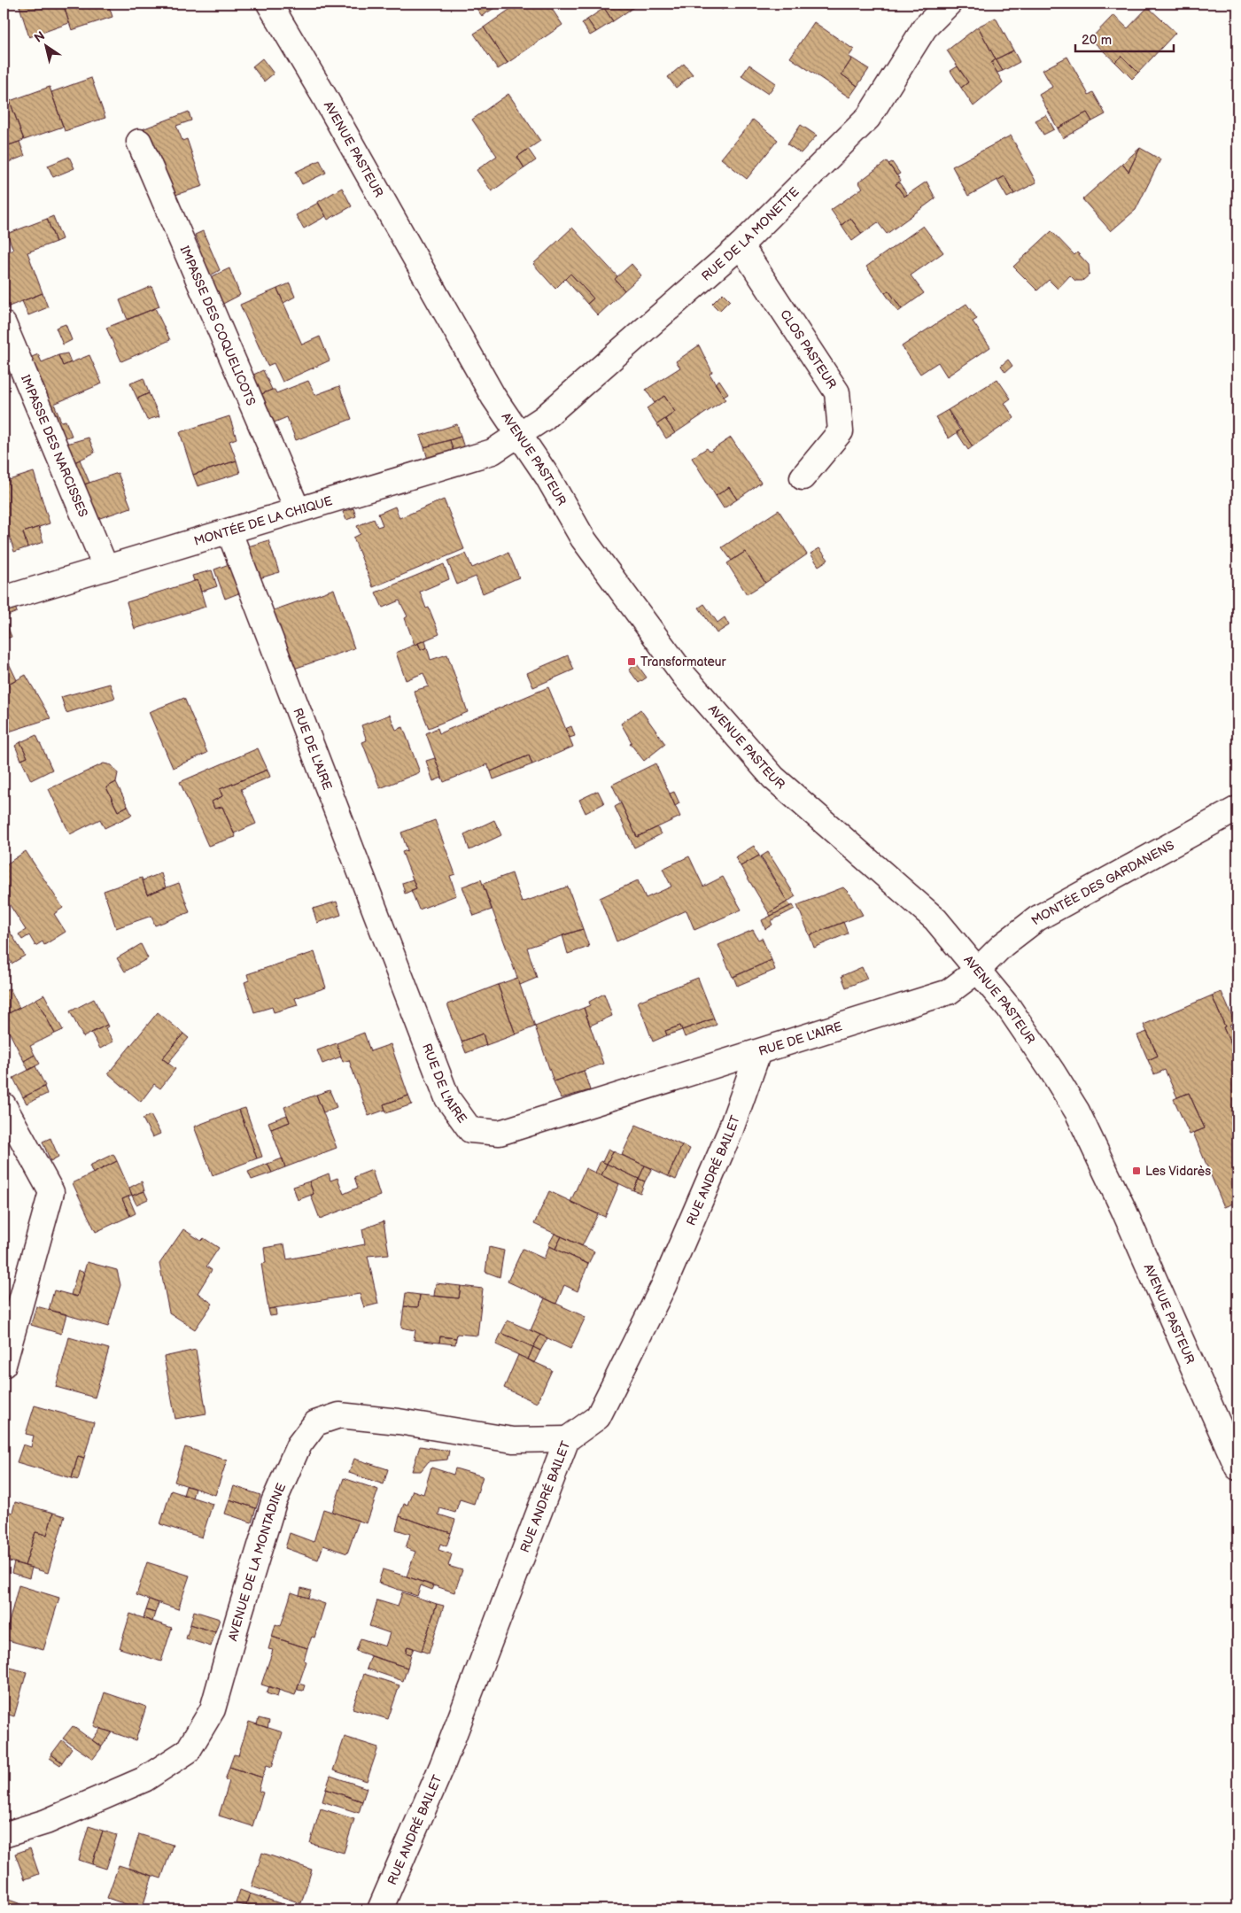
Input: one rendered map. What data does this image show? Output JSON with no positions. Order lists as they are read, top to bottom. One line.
{"streets":{"street":["AVENUE PASTEUR","RUE DE LA MONETTE","IMPASSE DES COQUELICOTS","CLOS PASTEUR","IMPASSE DES NARCISSES","MONTÉE DE LA CHIQUE","RUE DE L'AIRE","MONTÉE DES GARDANENS","RUE ANDRÉ BAILET","AVENUE DE LA MONTADINE"]},"crossings":[["AVENUE PASTEUR","RUE DE LA MONETTE"],["AVENUE PASTEUR","MONTÉE DE LA CHIQUE"],["AVENUE PASTEUR","RUE DE L'AIRE"],["AVENUE PASTEUR","MONTÉE DES GARDANENS"],["RUE DE LA MONETTE","CLOS PASTEUR"],["RUE DE LA MONETTE","MONTÉE DE LA CHIQUE"],["IMPASSE DES COQUELICOTS","MONTÉE DE LA CHIQUE"],["IMPASSE DES NARCISSES","MONTÉE DE LA CHIQUE"],["MONTÉE DE LA CHIQUE","RUE DE L'AIRE"],["RUE DE L'AIRE","MONTÉE DES GARDANENS"],["RUE DE L'AIRE","RUE ANDRÉ BAILET"],["RUE ANDRÉ BAILET","AVENUE DE LA MONTADINE"]],"places":{"transit":["Transformateur","Les Vidarès"]},"scale_bar":"20 m","north":"top left"}
